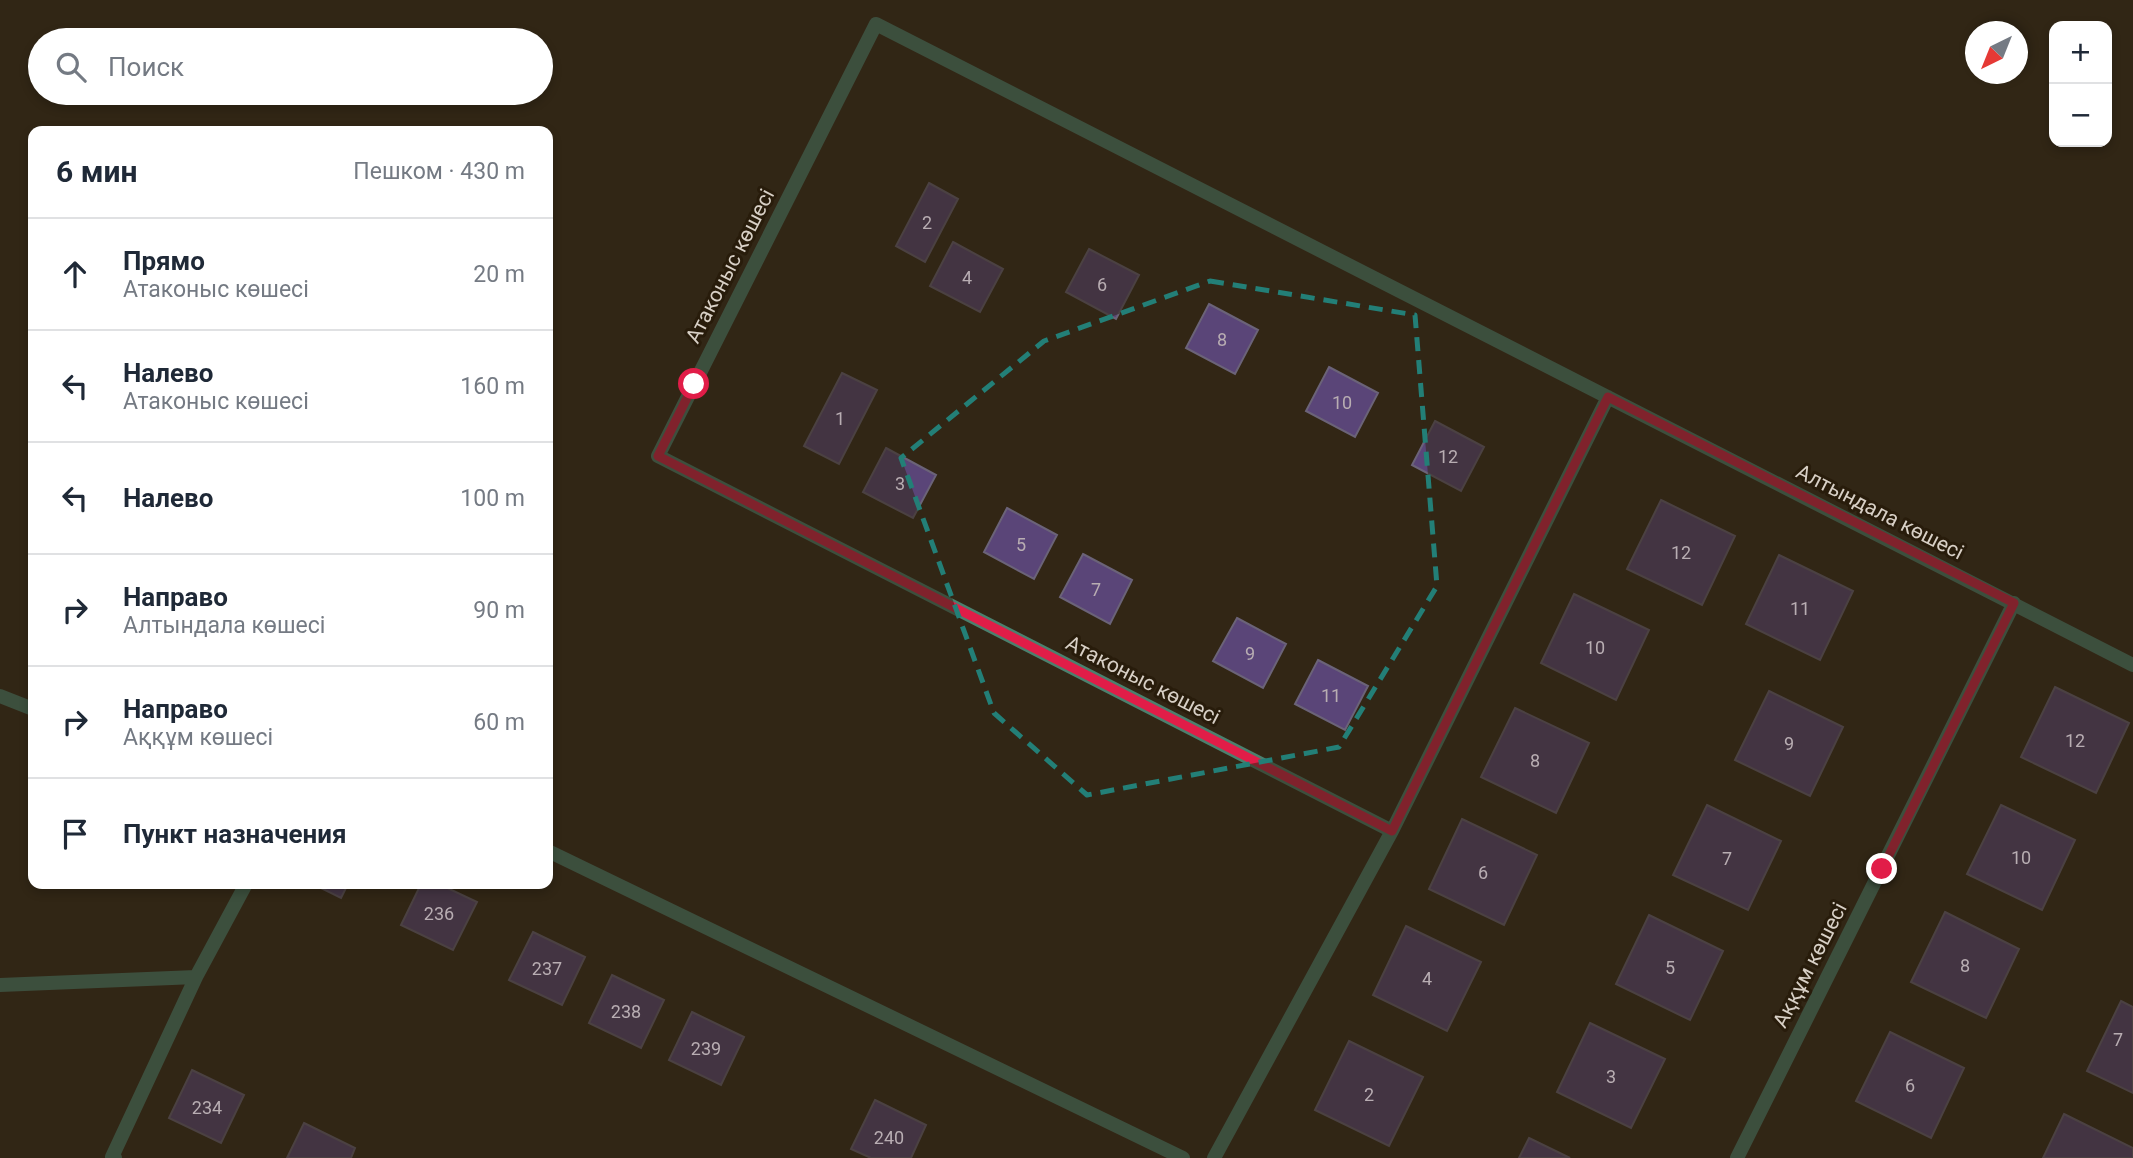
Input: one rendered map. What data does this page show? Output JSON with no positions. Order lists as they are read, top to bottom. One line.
{"streets":{"street":["Атаконыс көшесі","Алтындала көшесі","Аққұм көшесі"]},"crossings":[["Атаконыс көшесі","Алтындала көшесі"],["Алтындала көшесі","Аққұм көшесі"]],"house_numbers":["2","4","6","8","10","1","12","3","5","12","7","11","10","9","11","12","9","8","10","7","6","236","8","5","237","4","238","7","239","3","6","2","234","240"],"north":"bottom left","page":{"map_buttons":["+","−"],"search":"Поиск","heading":["6 мин","Пешком · 430 m"],"list":[["Прямо","Атаконыс көшесі","20 m"],["Налево","Атаконыс көшесі","160 m"],["Налево","100 m"],["Направо","Алтындала көшесі","90 m"],["Направо","Аққұм көшесі","60 m"],"Пункт назначения"]}}
